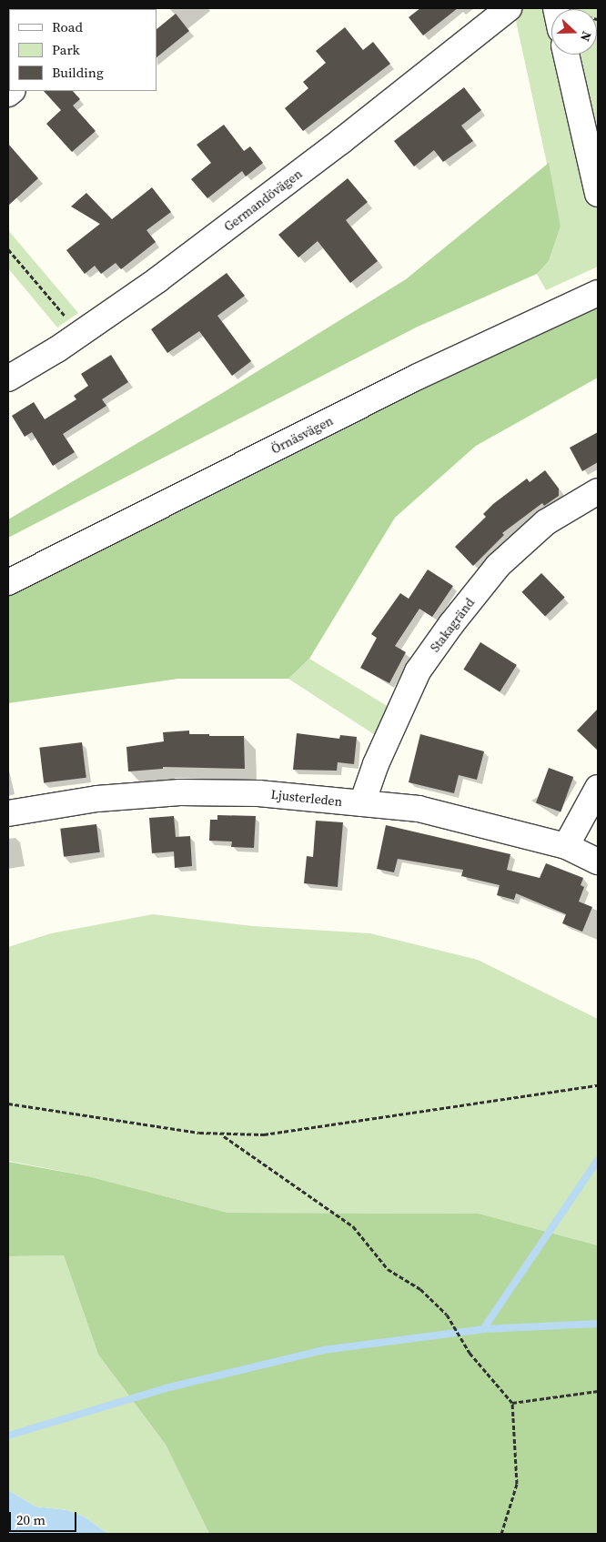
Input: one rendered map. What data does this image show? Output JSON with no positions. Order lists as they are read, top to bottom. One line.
{"streets":{"street":["Germandövägen","Örnäsvägen","Stakagränd","Ljusterleden"]},"crossings":[["Stakagränd","Ljusterleden"]],"legend":["Road","Park","Building"],"scale_bar":"20 m","north":"right"}
